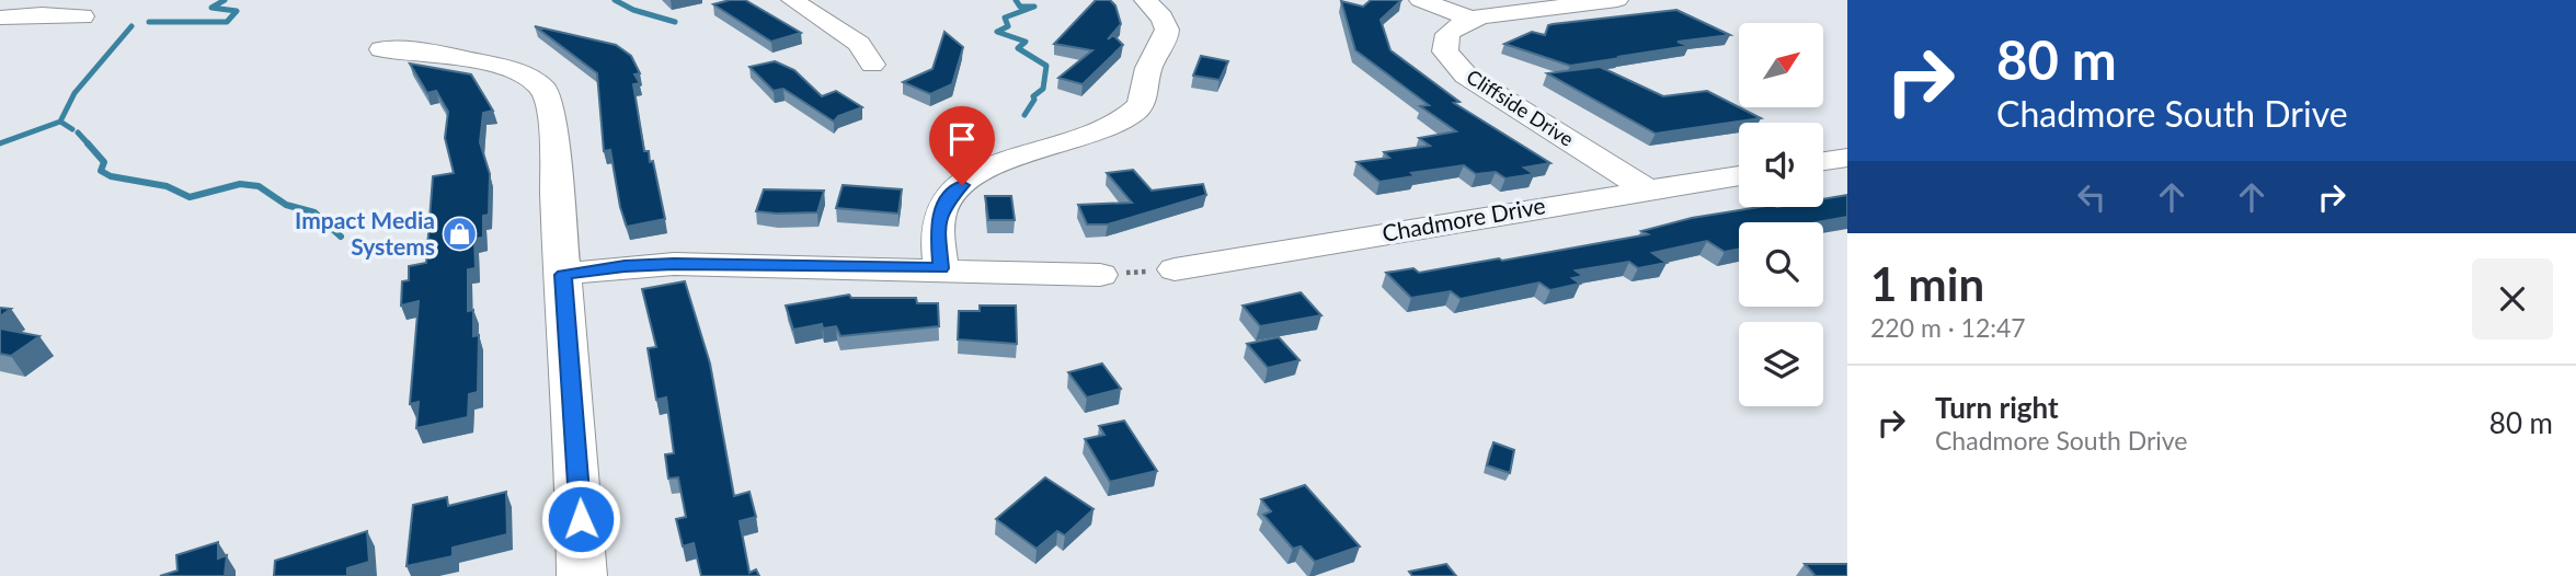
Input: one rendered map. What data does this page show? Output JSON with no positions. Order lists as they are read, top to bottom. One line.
{"streets":{"street":["Cliffside Drive","Chadmore Drive"]},"crossings":[["Cliffside Drive","Chadmore Drive"]],"places":{"shop":["Impact Media Systems"]},"north":"top right","page":{"turn":["80 m","Chadmore South Drive"],"heading":["1 min","220 m · 12:47"],"list":[{"name":"Turn right","note":"Chadmore South Drive","value":"80 m"}]}}
